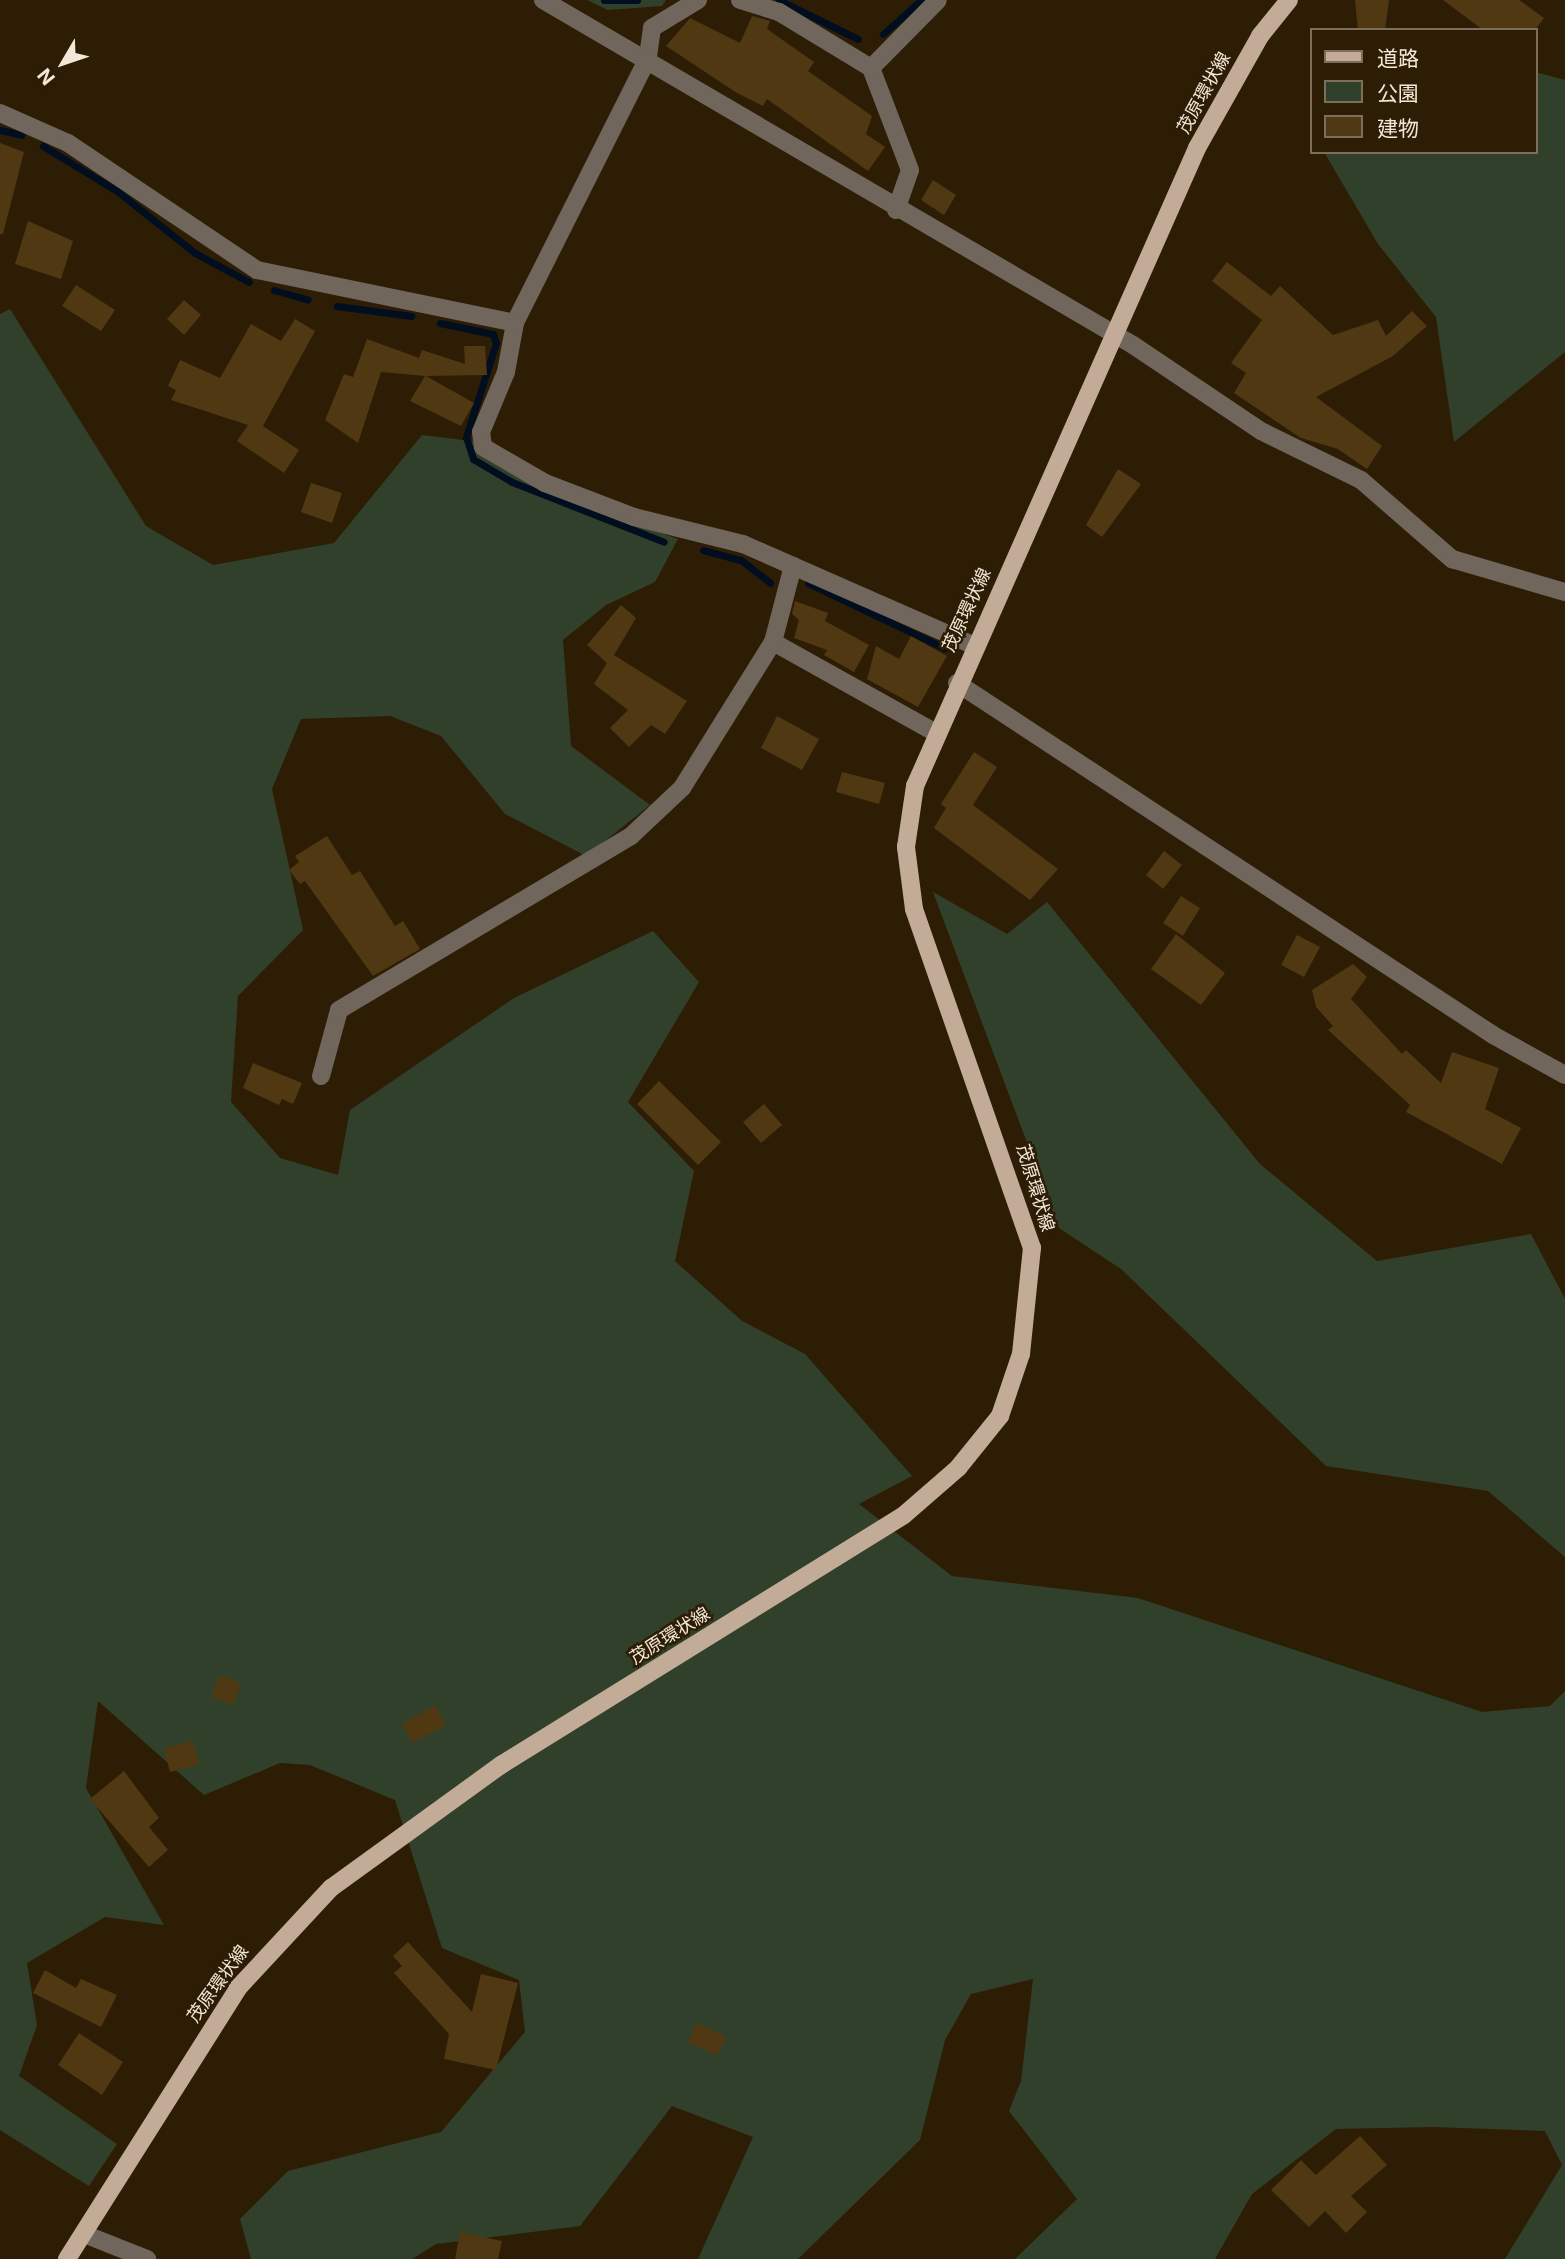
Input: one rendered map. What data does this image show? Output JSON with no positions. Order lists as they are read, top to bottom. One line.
{"streets":{"main road":["茂原環状線"]},"legend":["道路","公園","建物"],"north":"bottom left"}
